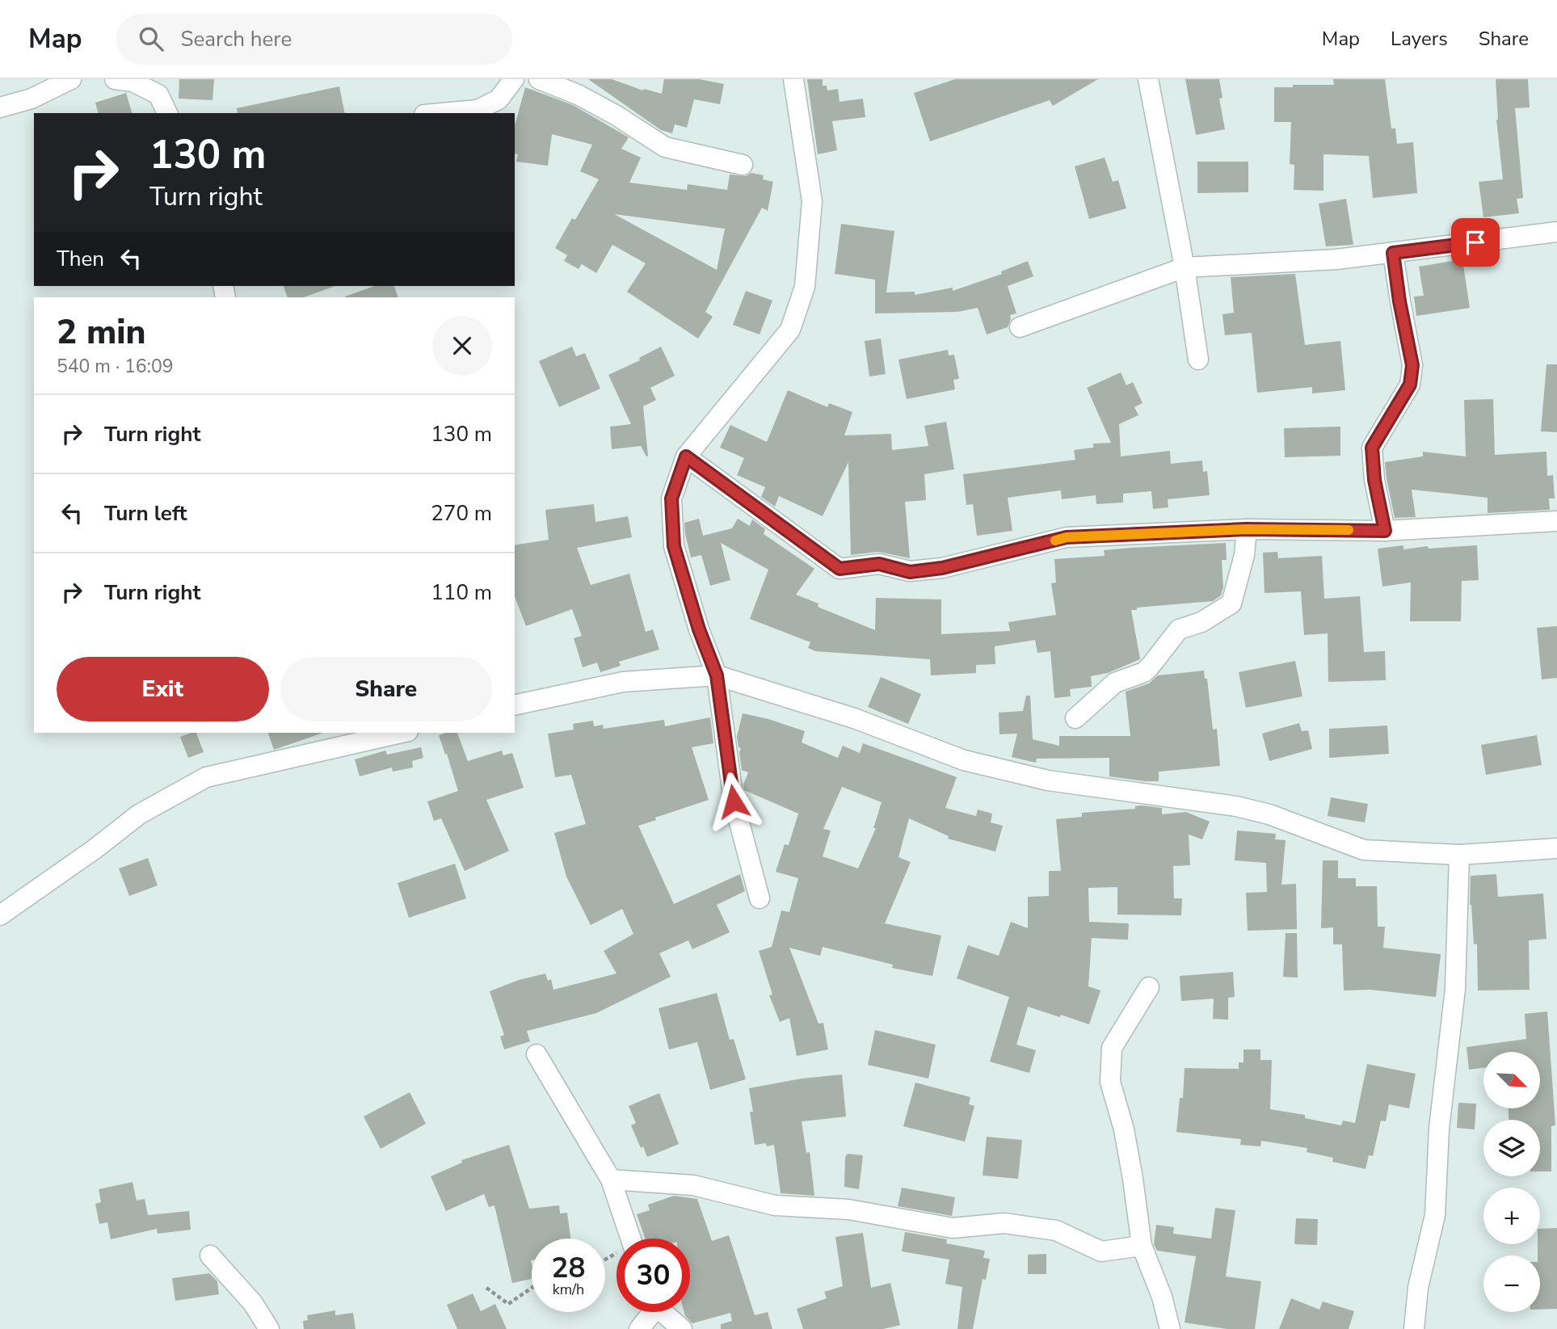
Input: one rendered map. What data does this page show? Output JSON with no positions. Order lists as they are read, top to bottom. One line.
{"north":"bottom right","page":{"header":"Map","search":"Search here","nav":["Map","Layers","Share"],"turn":["130 m","Turn right"],"then":"Then","heading":["2 min","540 m · 16:09"],"list":[{"name":"Turn right","value":"130 m"},{"name":"Turn left","value":"270 m"},{"name":"Turn right","value":"110 m"}],"buttons":["Exit","Share"],"map_buttons":["+","−"],"speed":"28 km/h","limit":"30"}}
